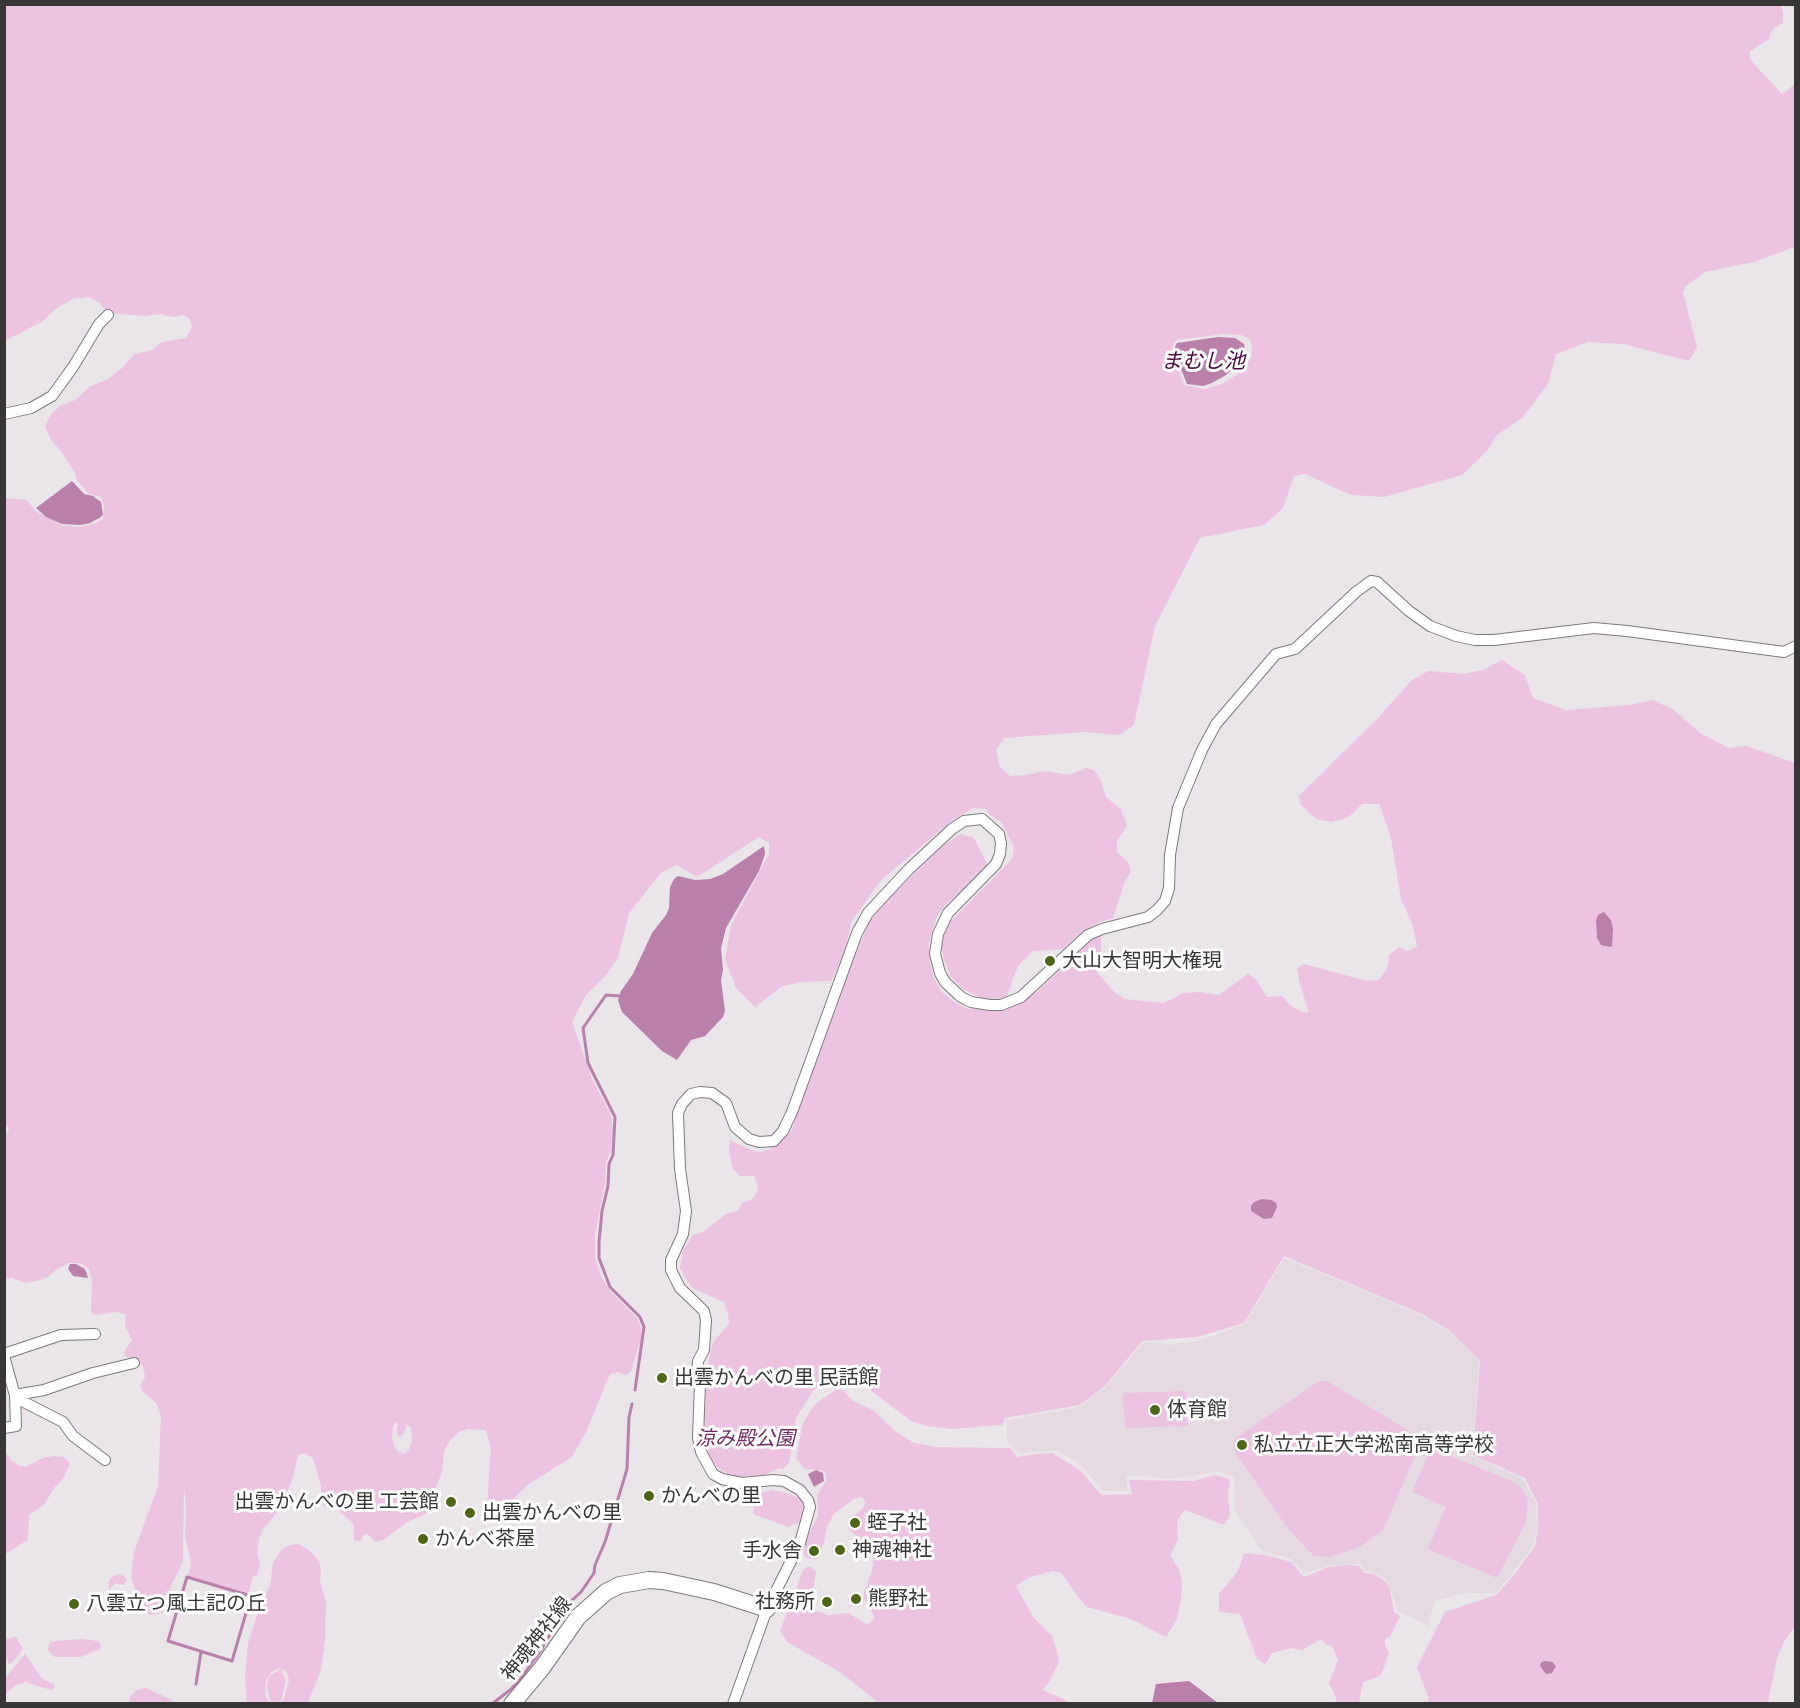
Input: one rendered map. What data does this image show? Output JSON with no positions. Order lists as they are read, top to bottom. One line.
{"streets":{"main road":["神魂神社線"]},"water":["まむし池"],"parks":["涼み殿公園"],"places":["大山大智明大権現","出雲かんべの里 民話館","体育館","私立立正大学淞南高等学校","かんべの里","出雲かんべの里 工芸館","出雲かんべの里","蛭子社","かんべ茶屋","神魂神社","手水舎","熊野社","社務所","八雲立つ風土記の丘"]}
